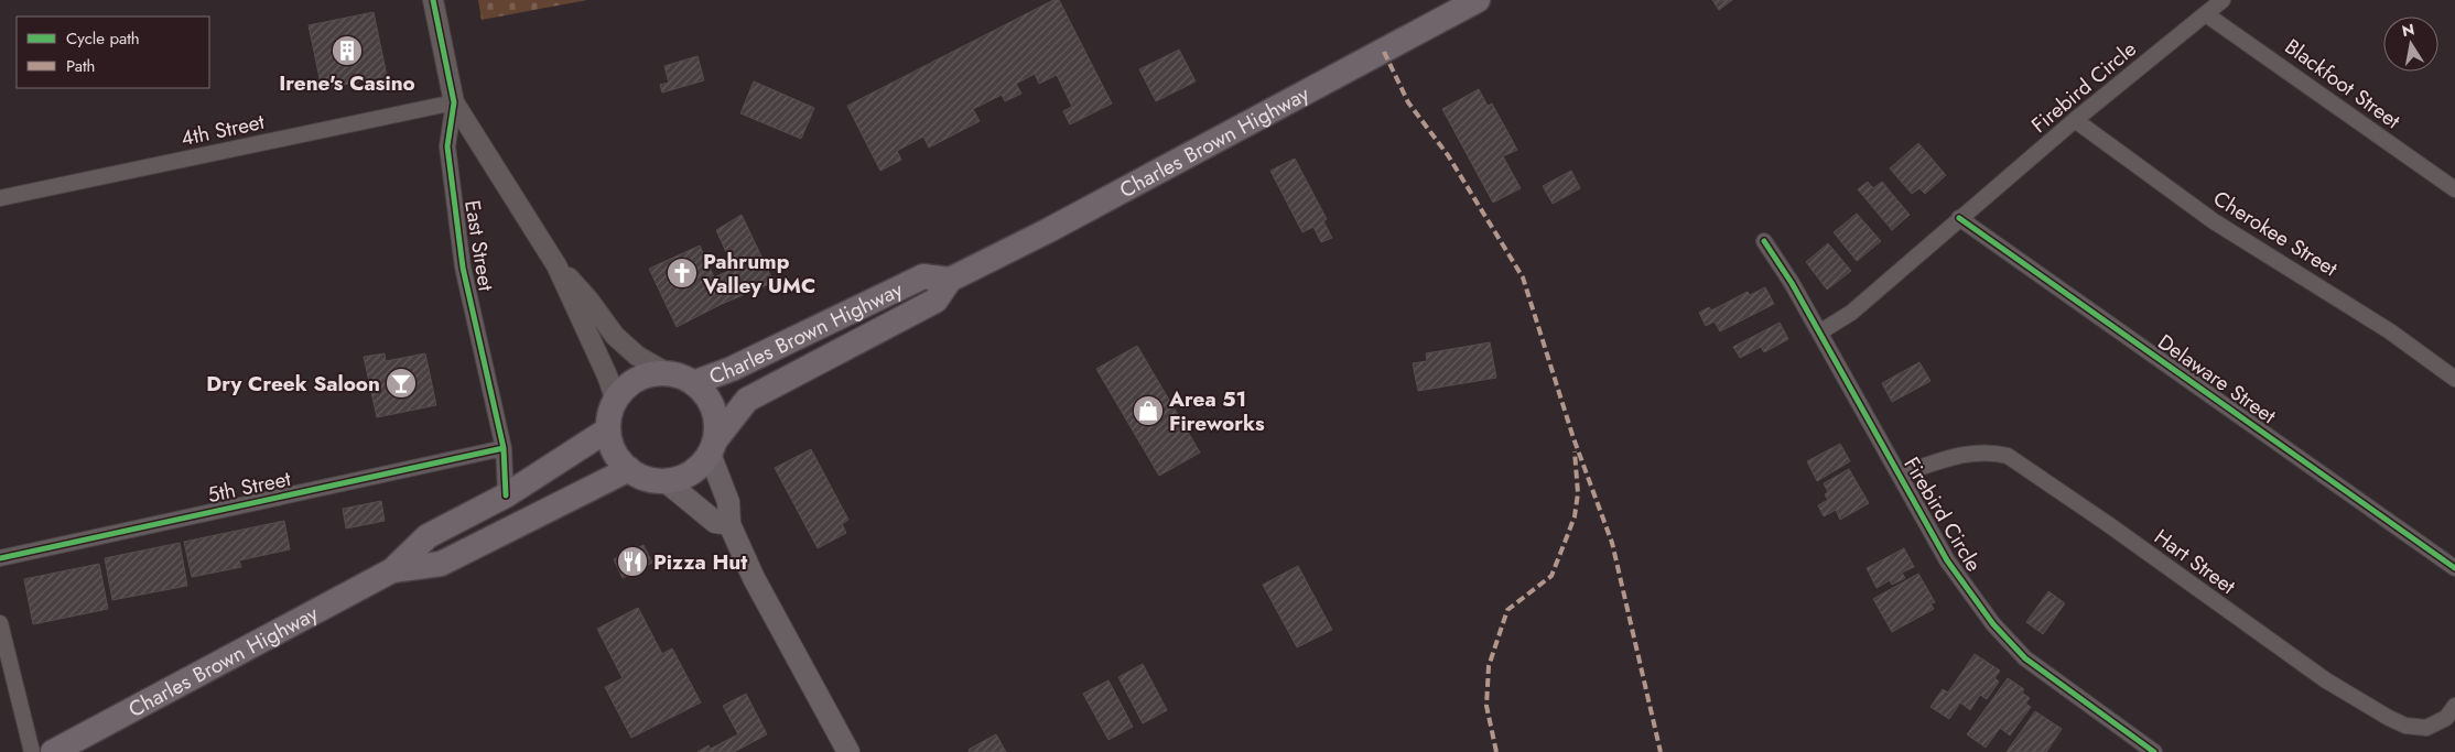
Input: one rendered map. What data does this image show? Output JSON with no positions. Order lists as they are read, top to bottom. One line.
{"streets":{"main road":["Charles Brown Highway"],"street":["Blackfoot Street","Firebird Circle","4th Street","Cherokee Street","East Street","Delaware Street","5th Street","Hart Street"]},"crossings":[["Blackfoot Street","Firebird Circle"],["Firebird Circle","Cherokee Street"],["Firebird Circle","Delaware Street"],["Firebird Circle","Hart Street"],["4th Street","East Street"],["Charles Brown Highway","East Street"],["East Street","5th Street"]],"places":{"building":["Irene's Casino"],"church":["Pahrump Valley UMC"],"bar":["Dry Creek Saloon"],"shop":["Area 51 Fireworks"],"restaurant":["Pizza Hut"]},"legend":["Cycle path","Path"],"north":"top"}
